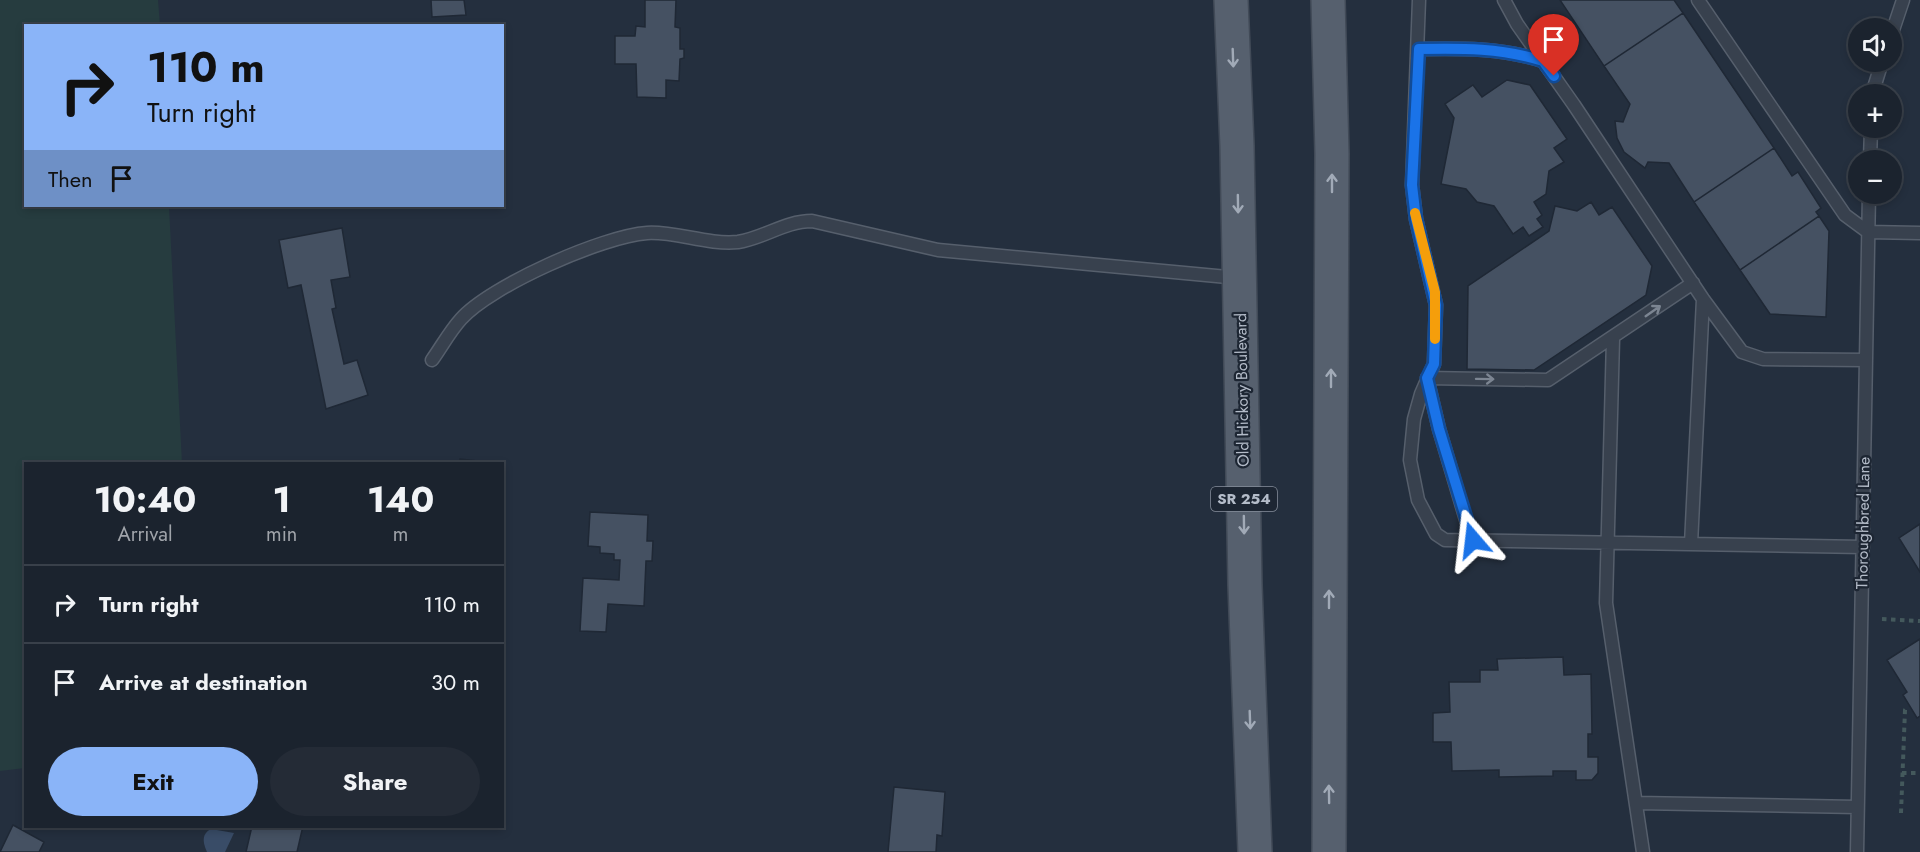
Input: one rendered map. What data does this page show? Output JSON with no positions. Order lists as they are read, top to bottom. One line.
{"streets":{"main road":["Old Hickory Boulevard","SR 254"],"lane":["Thoroughbred Lane"]},"page":{"map_buttons":["+","−"],"turn":["110 m","Turn right"],"then":"Then","eta":["10:40","Arrival","1","min","140","m"],"list":[{"name":"Turn right","value":"110 m"},{"name":"Arrive at destination","value":"30 m"}],"buttons":["Exit","Share"]}}
